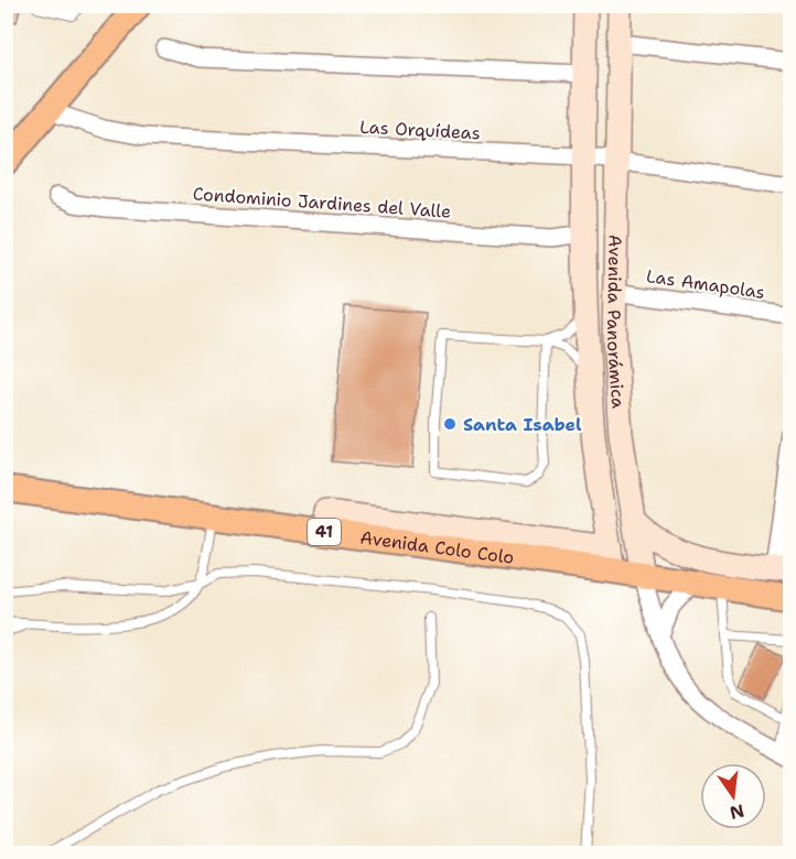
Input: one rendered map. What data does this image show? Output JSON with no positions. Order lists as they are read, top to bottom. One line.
{"streets":{"main road":["41","Avenida Colo Colo"],"street":["Las Orquídeas","Condominio Jardines del Valle","Las Amapolas","Avenida Panorámica"]},"crossings":[["Las Orquídeas","Avenida Panorámica"],["Condominio Jardines del Valle","Avenida Panorámica"],["Las Amapolas","Avenida Panorámica"],["Avenida Panorámica","Avenida Colo Colo"]],"places":["Santa Isabel"],"north":"bottom"}
